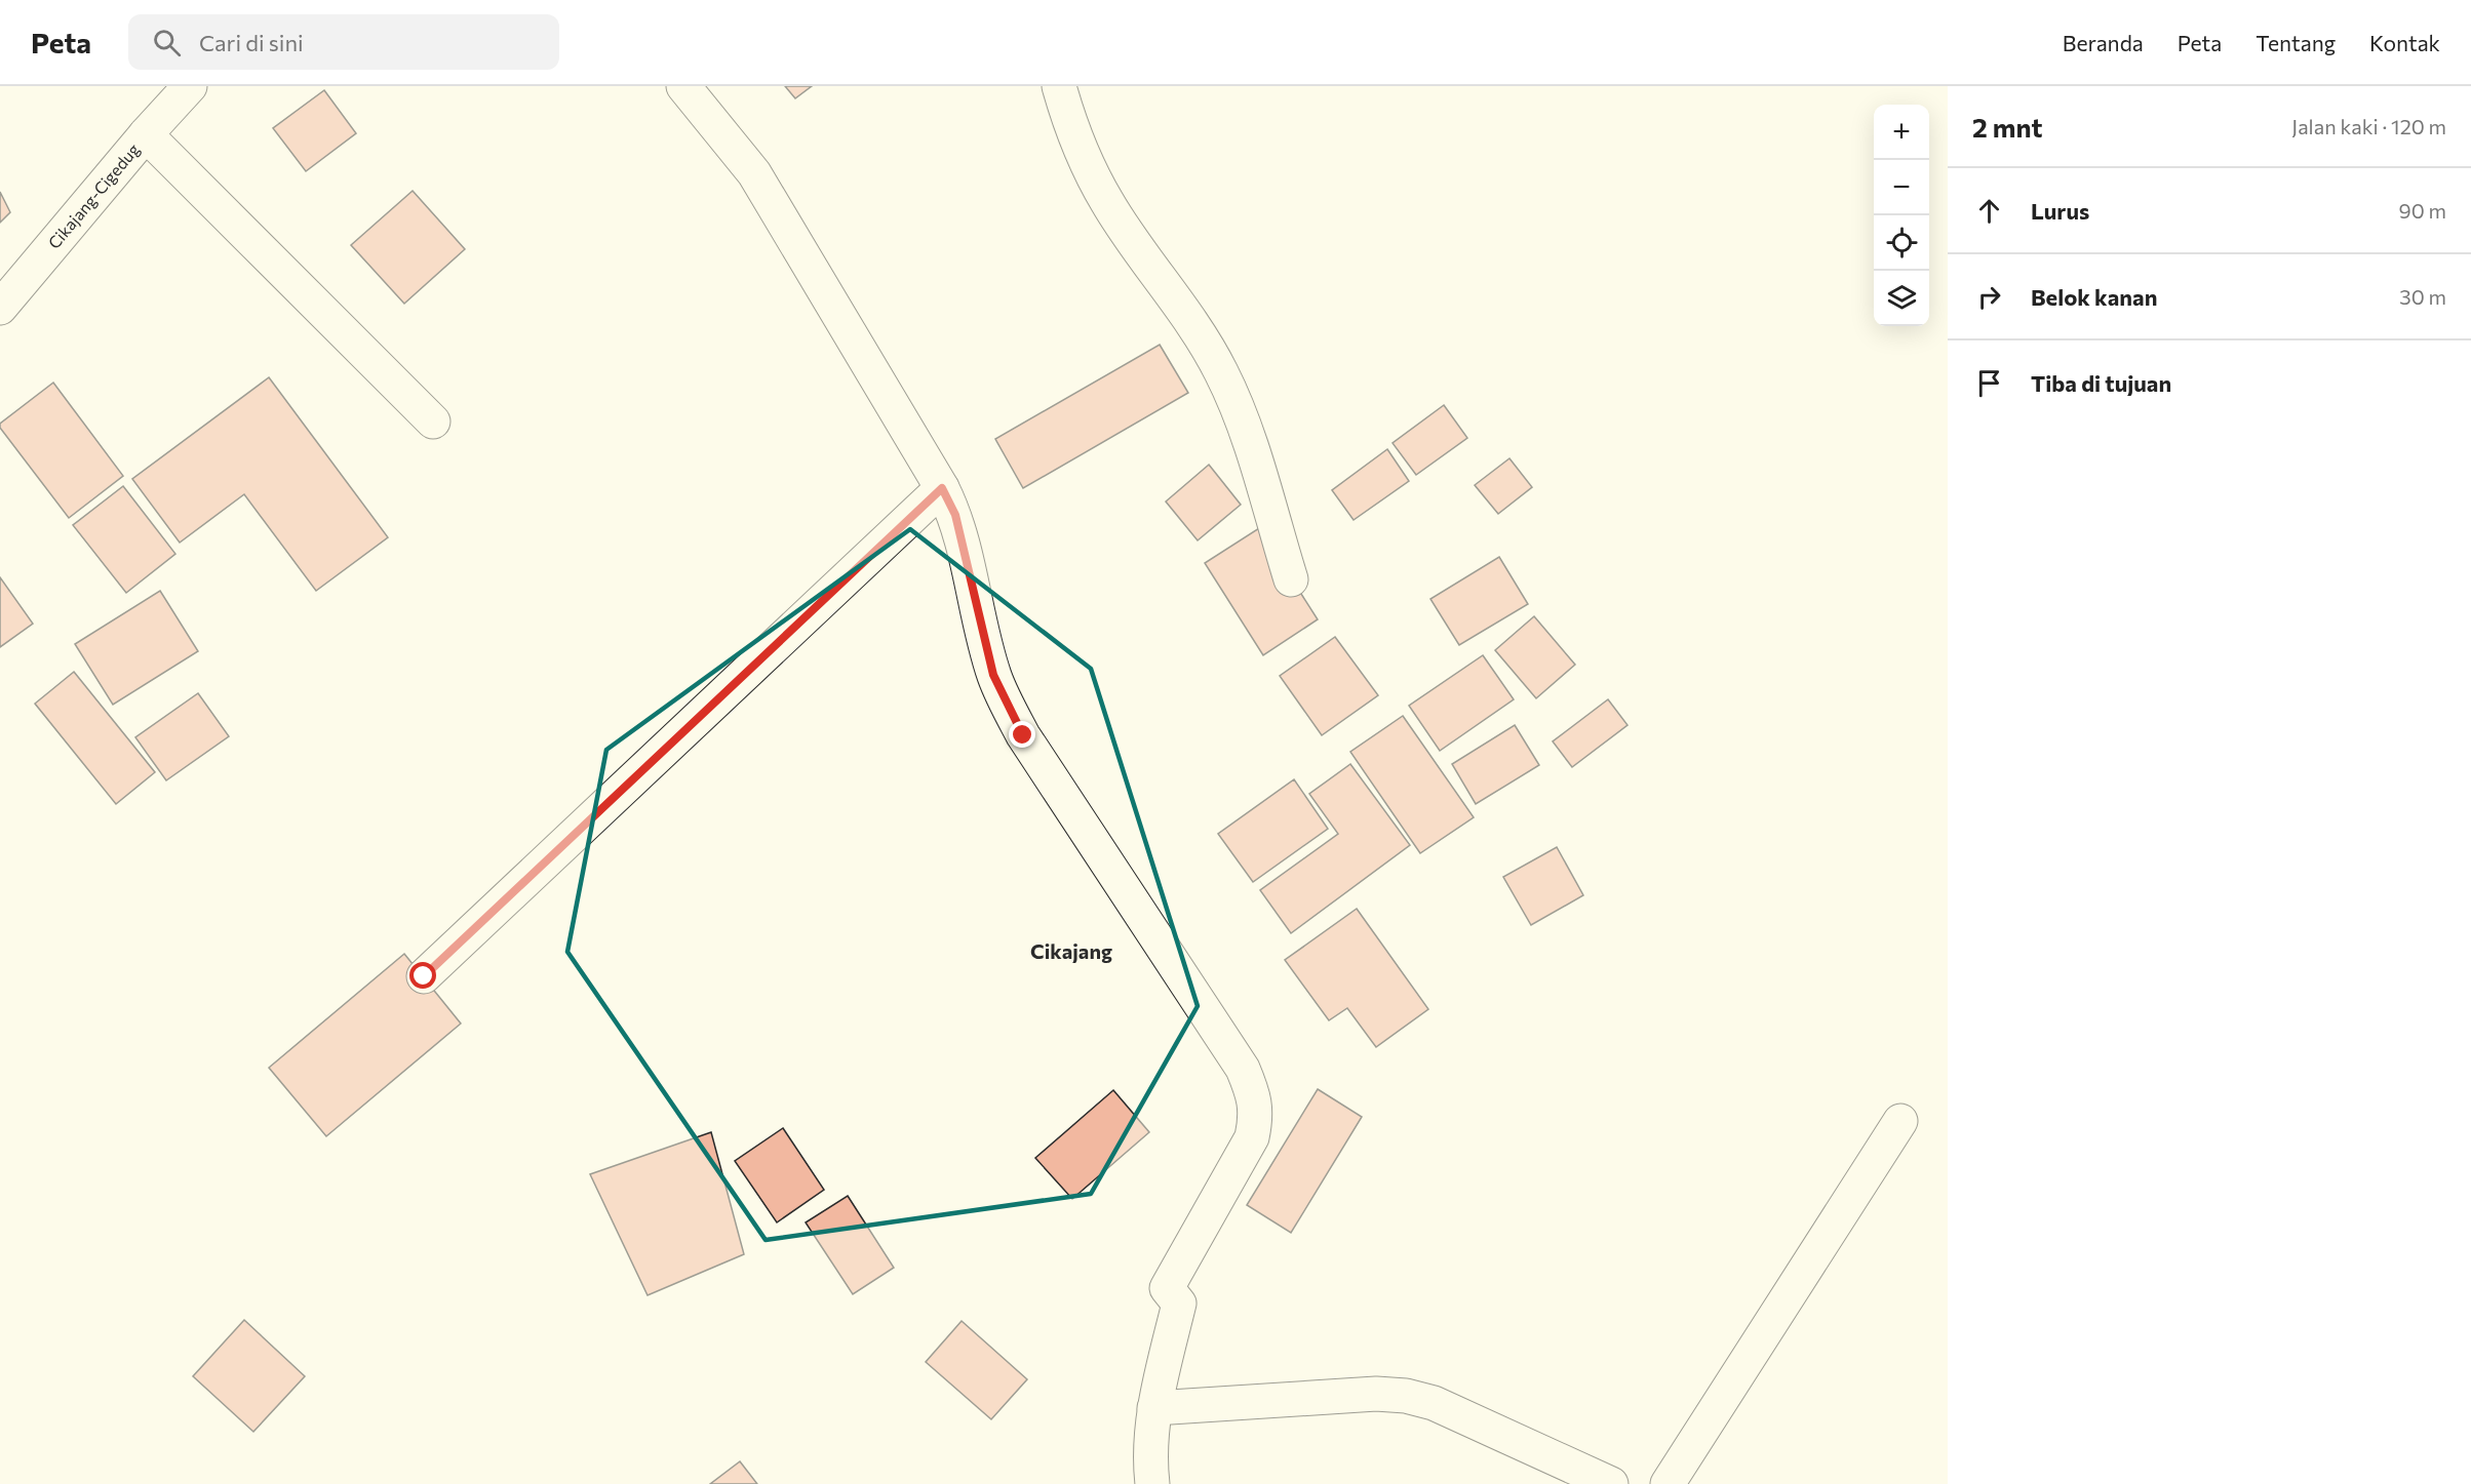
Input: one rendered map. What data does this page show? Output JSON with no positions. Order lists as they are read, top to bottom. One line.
{"streets":{"street":["Cikajang-Cigedug"]},"districts":["Cikajang"],"page":{"header":"Peta","search":"Cari di sini","nav":["Beranda","Peta","Tentang","Kontak"],"heading":["2 mnt","Jalan kaki · 120 m"],"map_buttons":["+","−"],"list":[["Lurus","90 m"],["Belok kanan","30 m"],"Tiba di tujuan"]}}
